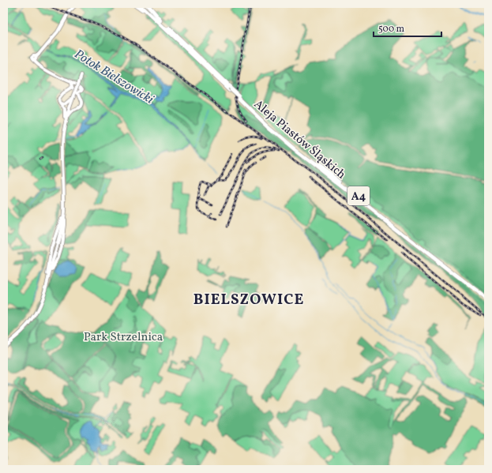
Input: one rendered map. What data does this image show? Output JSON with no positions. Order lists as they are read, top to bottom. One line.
{"streets":{"highway":["Aleja Piastów Śląskich","A4"]},"districts":["BIELSZOWICE"],"water":["Potok Bielszowicki"],"parks":["Park Strzelnica"],"scale_bar":"500 m"}
